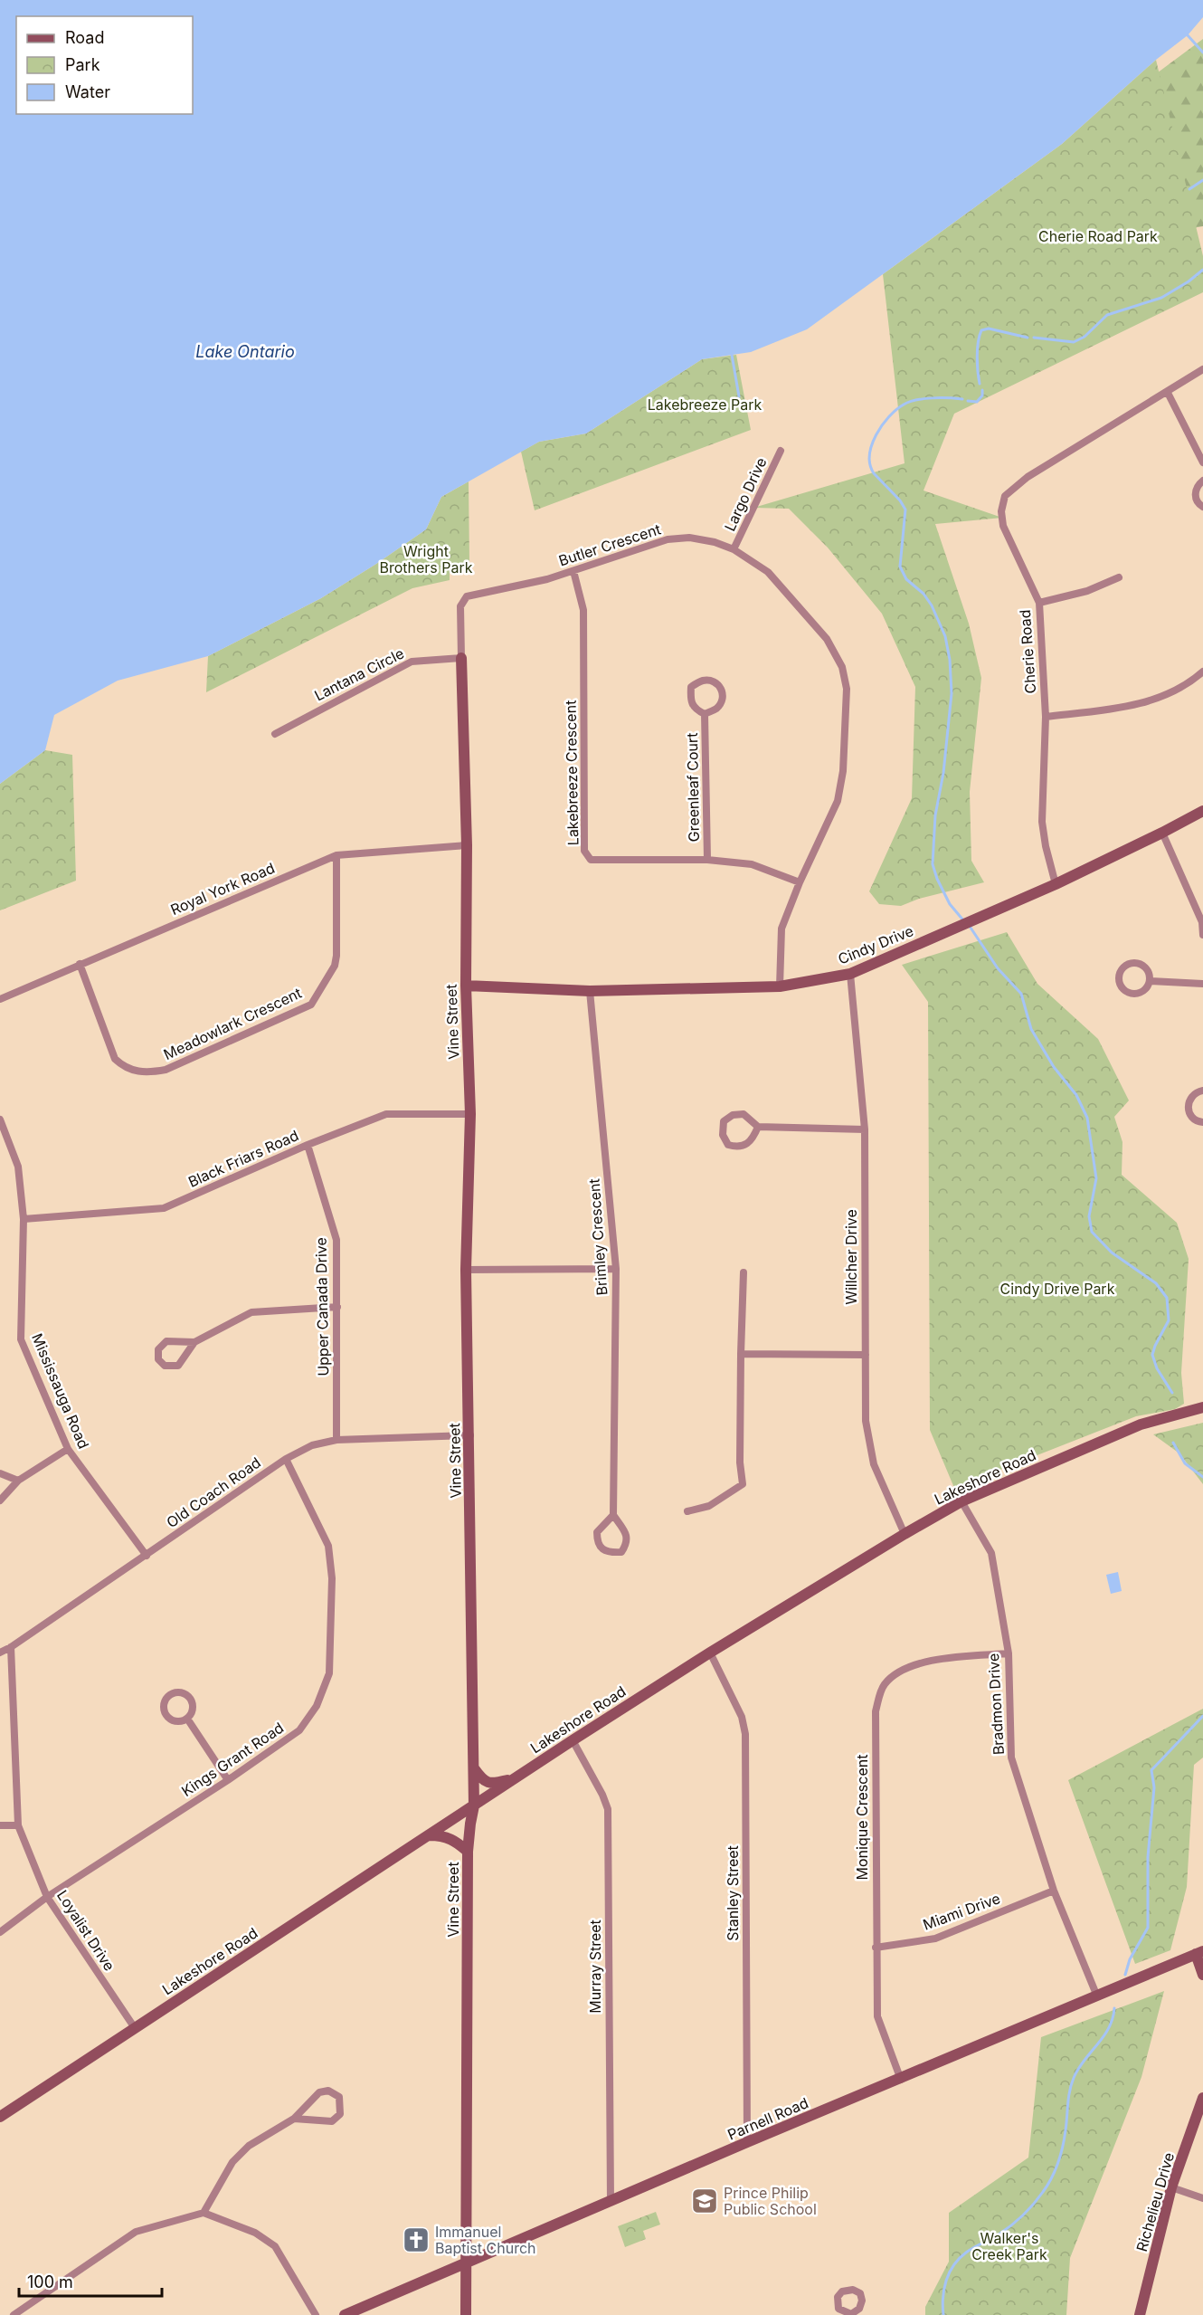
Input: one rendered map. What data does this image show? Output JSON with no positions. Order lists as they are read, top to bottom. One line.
{"streets":{"street":["Largo Drive","Butler Crescent","Cherie Road","Lantana Circle","Lakebreeze Crescent","Greenleaf Court","Royal York Road","Cindy Drive","Vine Street","Meadowlark Crescent","Black Friars Road","Brimley Crescent","Willcher Drive","Upper Canada Drive","Mississauga Road","Lakeshore Road","Old Coach Road","Bradmon Drive","Kings Grant Road","Monique Crescent","Stanley Street","Miami Drive","Loyalist Drive","Murray Street","Parnell Road","Richelieu Drive"]},"crossings":[["Largo Drive","Butler Crescent"],["Butler Crescent","Lakebreeze Crescent"],["Butler Crescent","Cindy Drive"],["Butler Crescent","Vine Street"],["Cherie Road","Cindy Drive"],["Lantana Circle","Vine Street"],["Lakebreeze Crescent","Greenleaf Court"],["Royal York Road","Vine Street"],["Royal York Road","Meadowlark Crescent"],["Cindy Drive","Vine Street"],["Cindy Drive","Brimley Crescent"],["Cindy Drive","Willcher Drive"],["Vine Street","Black Friars Road"],["Vine Street","Lakeshore Road"],["Vine Street","Old Coach Road"],["Vine Street","Parnell Road"],["Black Friars Road","Upper Canada Drive"],["Black Friars Road","Mississauga Road"],["Willcher Drive","Lakeshore Road"],["Upper Canada Drive","Old Coach Road"],["Mississauga Road","Old Coach Road"],["Lakeshore Road","Bradmon Drive"],["Lakeshore Road","Stanley Street"],["Lakeshore Road","Loyalist Drive"],["Lakeshore Road","Murray Street"],["Old Coach Road","Kings Grant Road"],["Old Coach Road","Loyalist Drive"],["Bradmon Drive","Monique Crescent"],["Bradmon Drive","Miami Drive"],["Bradmon Drive","Parnell Road"],["Kings Grant Road","Loyalist Drive"],["Monique Crescent","Miami Drive"],["Monique Crescent","Parnell Road"],["Stanley Street","Parnell Road"],["Murray Street","Parnell Road"]],"water":["Lake Ontario"],"parks":["Cherie Road Park","Lakebreeze Park","Wright Brothers Park","Cindy Drive Park","Walker's Creek Park"],"places":{"school or university":["Prince Philip Public School"],"church":["Immanuel Baptist Church"]},"legend":["Road","Park","Water"],"scale_bar":"100 m"}
